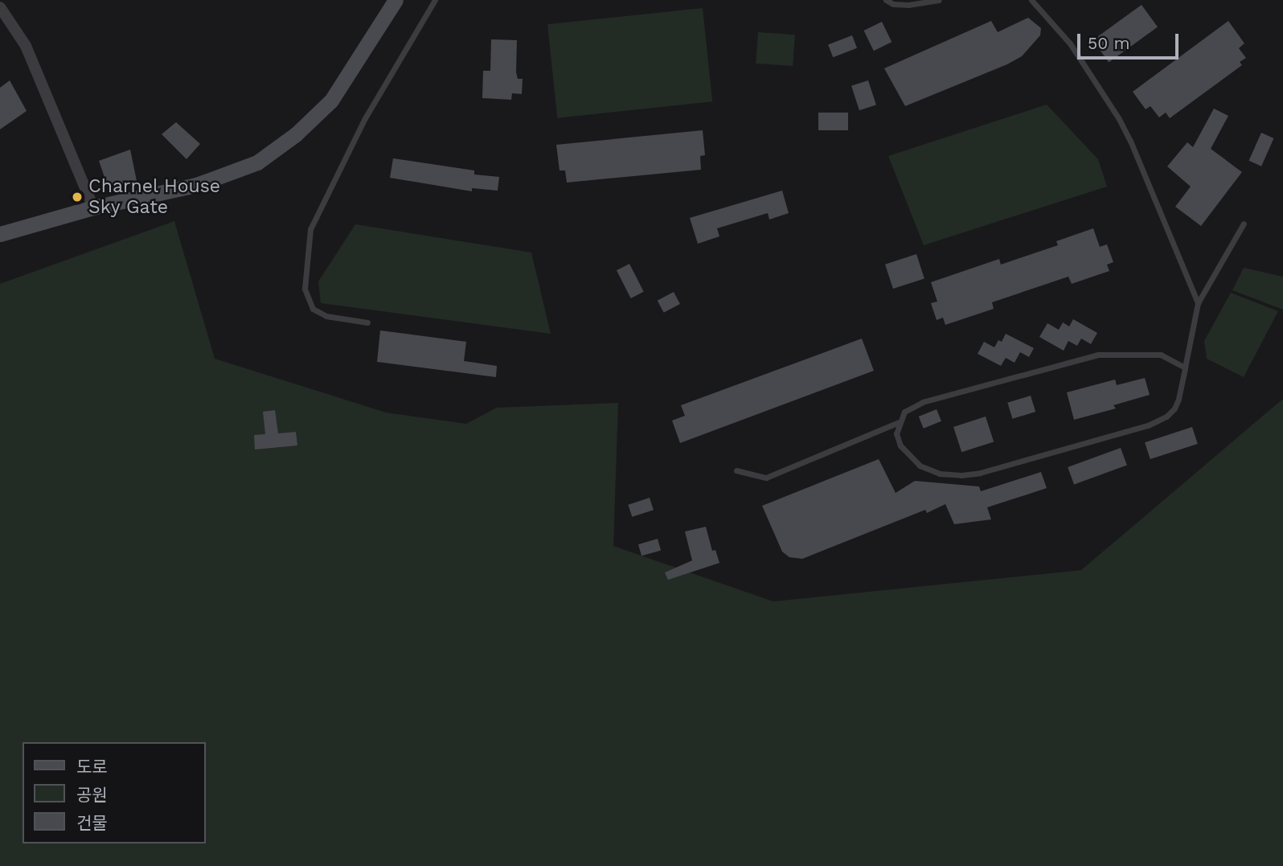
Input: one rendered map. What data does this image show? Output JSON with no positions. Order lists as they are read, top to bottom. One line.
{"places":["Charnel House Sky Gate"],"legend":["도로","공원","건물"],"scale_bar":"50 m"}
